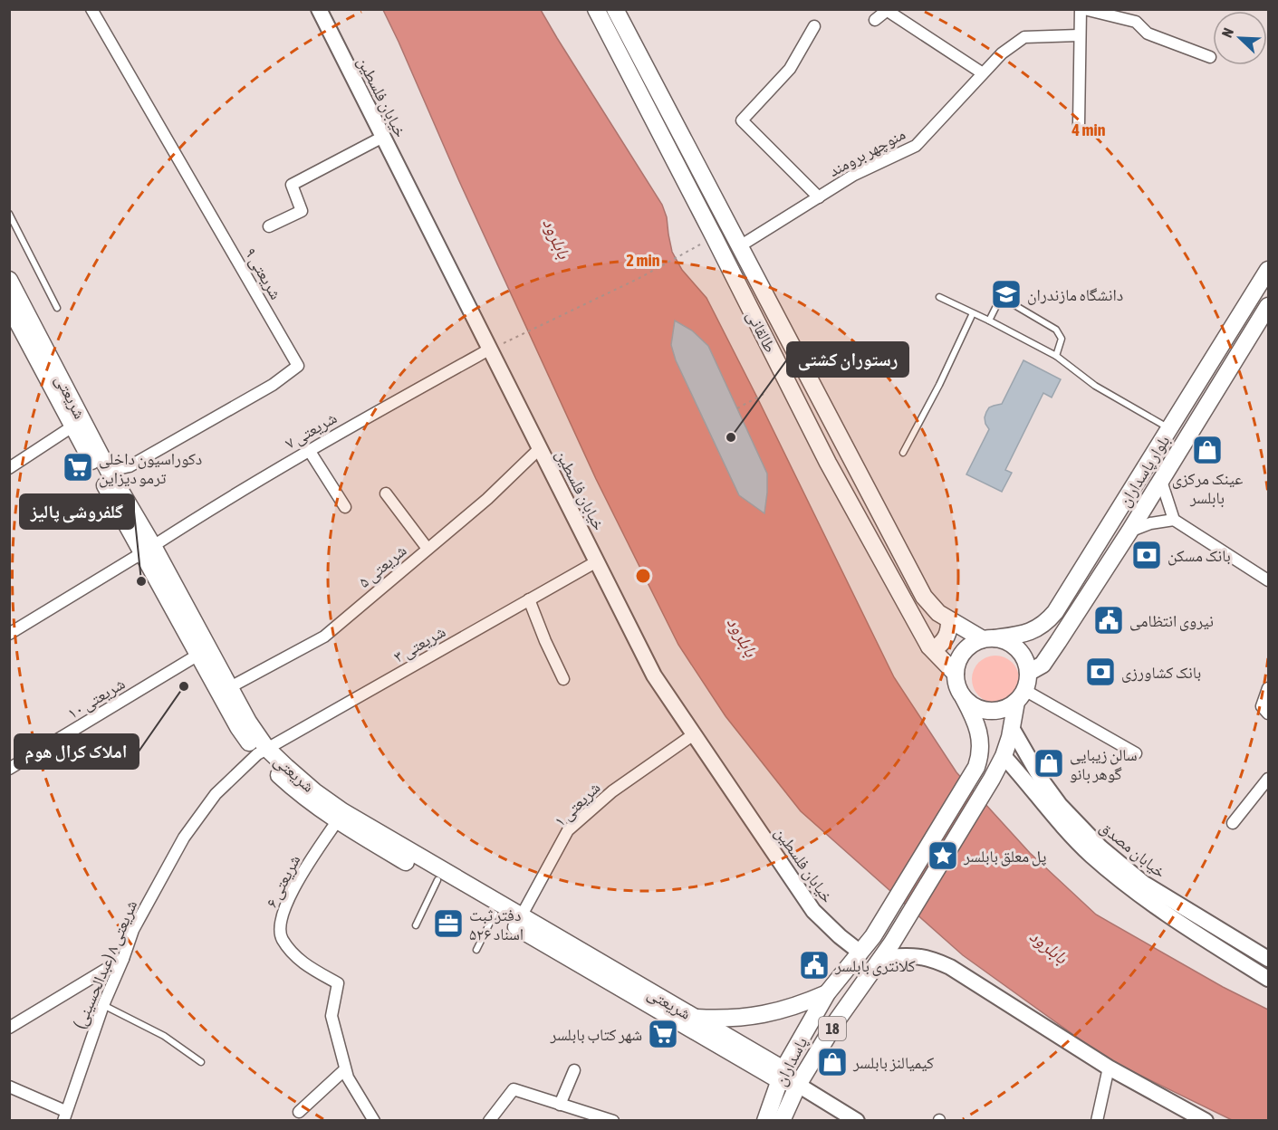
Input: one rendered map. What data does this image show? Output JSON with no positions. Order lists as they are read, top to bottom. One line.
{"streets":{"main road":["طالقانی","شریعتی","بلوار پاسداران","18","پاسداران"],"street":["خیابان فلسطین","منوچهر برومند","شریعتی ۹","شریعتی ۷","شریعتی ۵","شریعتی ۳","شریعتی ۱۰","شریعتی ۱","خیابان مصدق","شریعتی ۶","شریعتی ۸ (عبدالحسینی)"]},"crossings":[["خیابان فلسطین","شریعتی ۷"],["خیابان فلسطین","شریعتی ۵"],["خیابان فلسطین","شریعتی ۳"],["خیابان فلسطین","شریعتی ۱"],["خیابان فلسطین","پاسداران"],["منوچهر برومند","طالقانی"],["شریعتی ۹","شریعتی"],["طالقانی","بلوار پاسداران"],["شریعتی","شریعتی ۷"],["شریعتی","شریعتی ۵"],["شریعتی","شریعتی ۳"],["شریعتی","شریعتی ۱۰"],["شریعتی","شریعتی ۱"],["شریعتی","شریعتی ۶"],["شریعتی","شریعتی ۸ (عبدالحسینی)"],["شریعتی","پاسداران"],["شریعتی ۳","شریعتی ۸ (عبدالحسینی)"],["خیابان مصدق","پاسداران"]],"water":["بابلرود"],"places":{"school or university":["دانشگاه مازندران"],"other":["رستوران کشتی","گلفروشی پالیز","املاک کرال هوم"],"shop":["عینک مرکزی بابلسر","سالن زیبایی گوهر بانو","کیمیالنز بابلسر"],"supermarket":["دکوراسیون داخلی ترمو دیزاین","شهر کتاب بابلسر"],"bank":["بانک مسکن","بانک کشاورزی"],"public building":["نیروی انتظامی","کلانتری بابلسر"],"place":["پل معلق بابلسر"],"office":["دفتر ثبت اسناد ۵۲۶"]},"north":"top left","rings":["4 min","2 min"]}
